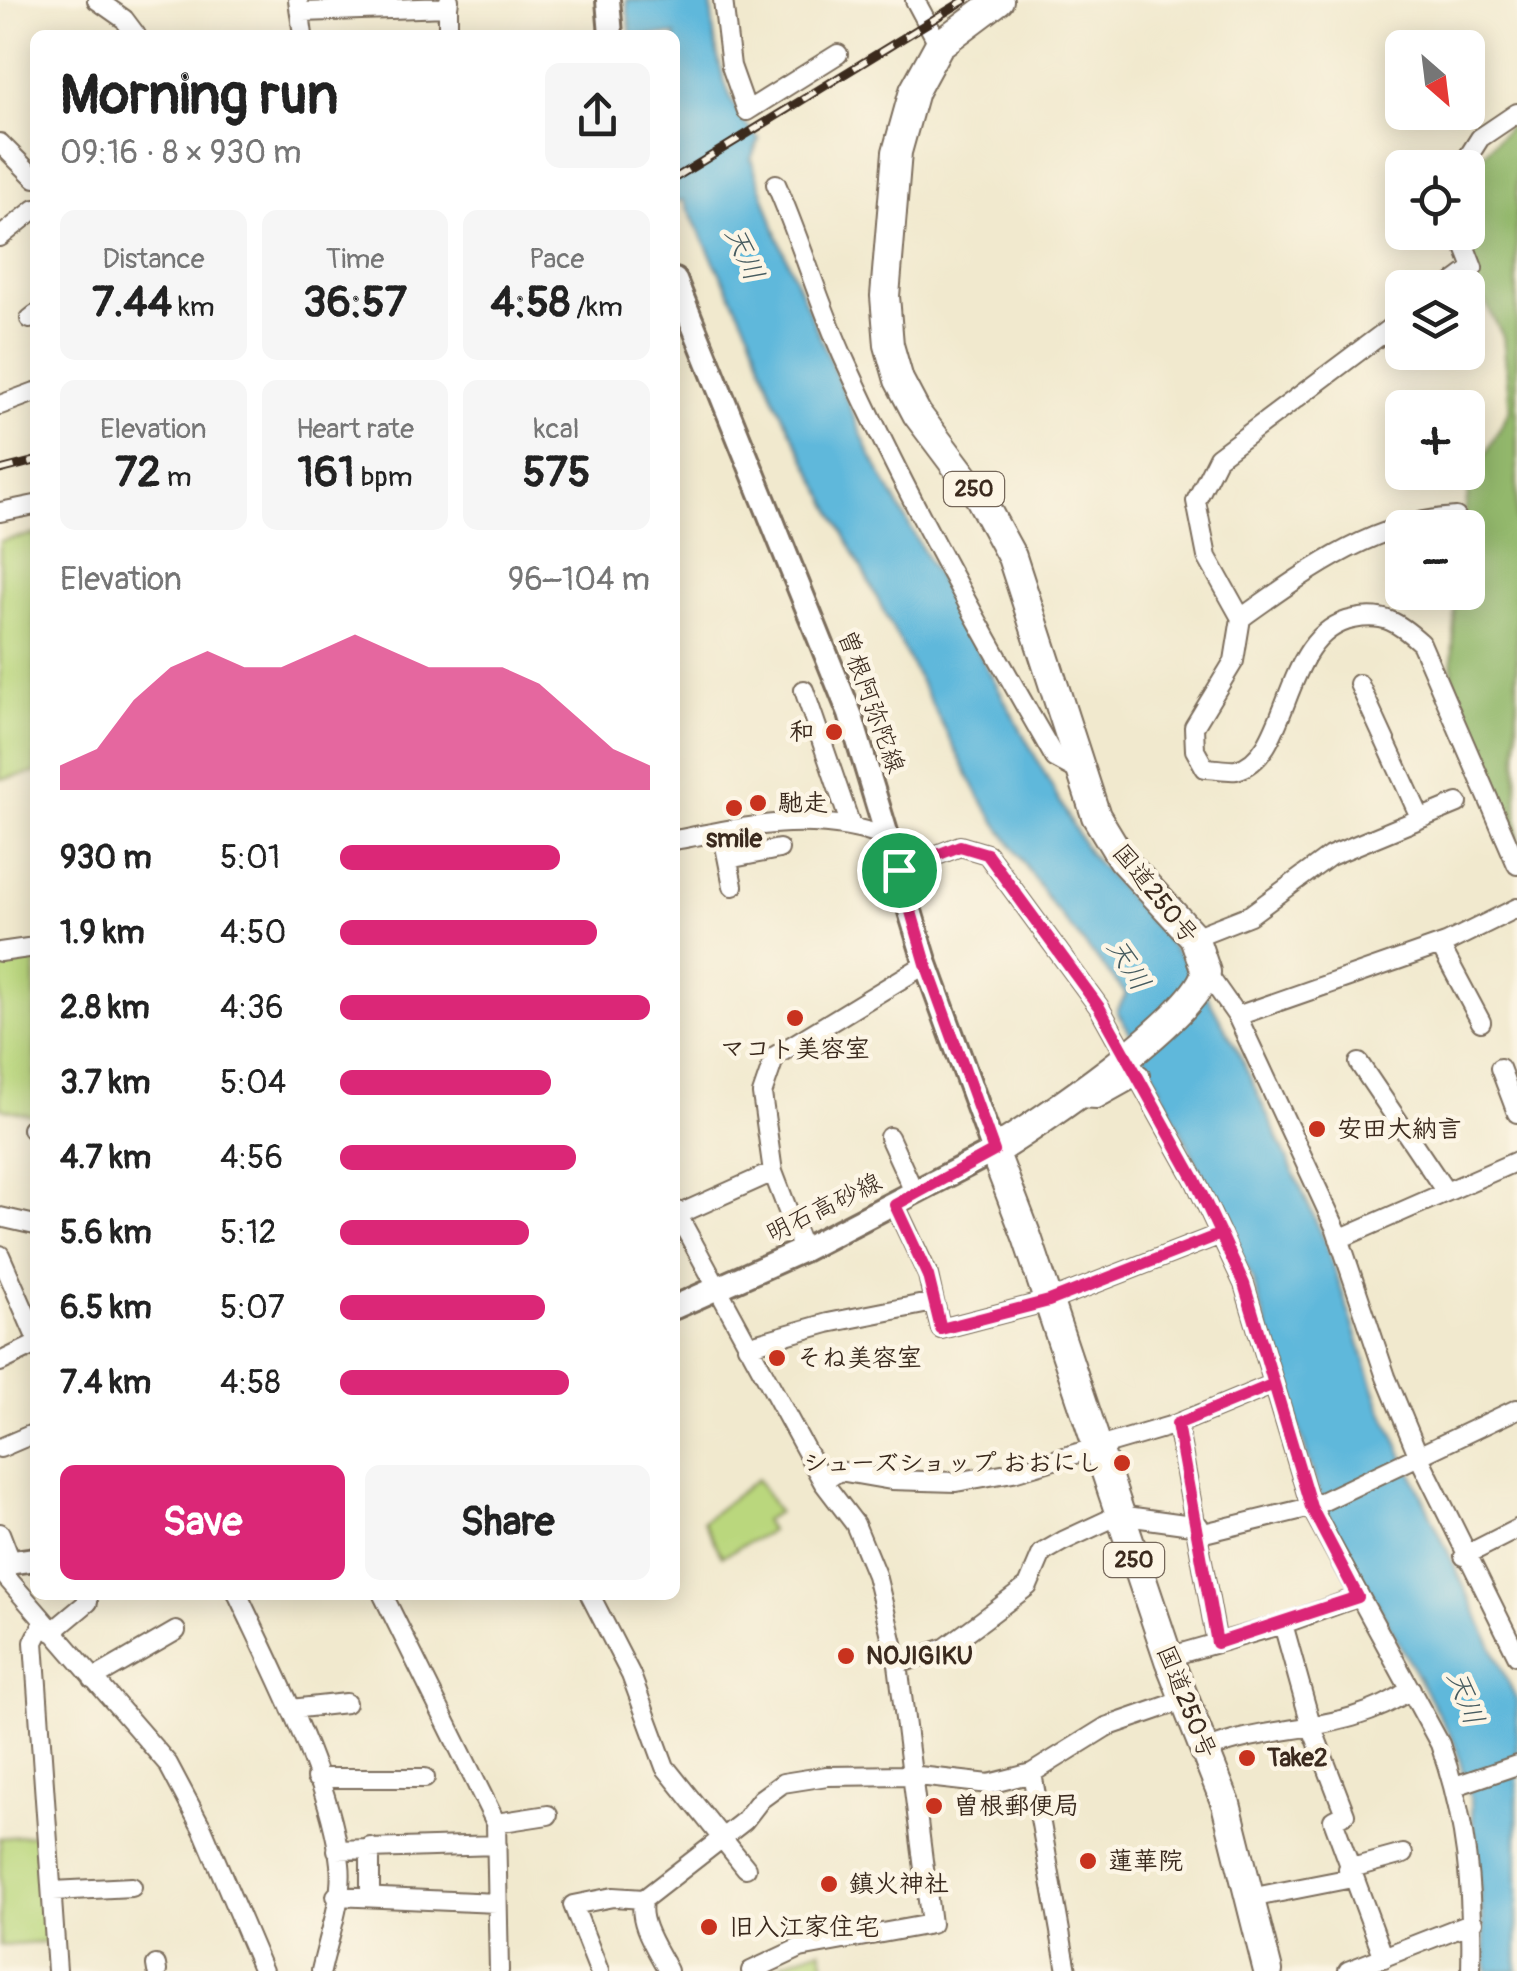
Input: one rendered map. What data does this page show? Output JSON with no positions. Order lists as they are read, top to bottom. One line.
{"streets":{"highway":["250","国道250号"],"main road":["曽根阿弥陀線","明石高砂線"]},"crossings":[["曽根阿弥陀線","国道250号"],["曽根阿弥陀線","明石高砂線"],["国道250号","明石高砂線"]],"water":["天川"],"places":["和","馳走","smile","マコト美容室","安田大納言","そね美容室","シューズショップ おおにし","NOJIGIKU","Take2","曽根郵便局","蓮華院","鎮火神社","旧入江家住宅"],"north":"bottom right","page":{"map_buttons":["+","−"],"heading":["Morning run","09:16 · 8 × 930 m"],"stats":[["Distance","7.44 km"],["Time","36:57"],["Pace","4:58 /km"],["Elevation","72 m"],["Heart rate","161 bpm"],["kcal","575"]],"chart":["Elevation","96–104 m"],"list":[{"name":"930 m","note":"5:01"},{"name":"1.9 km","note":"4:50"},{"name":"2.8 km","note":"4:36"},{"name":"3.7 km","note":"5:04"},{"name":"4.7 km","note":"4:56"},{"name":"5.6 km","note":"5:12"},{"name":"6.5 km","note":"5:07"},{"name":"7.4 km","note":"4:58"}],"buttons":["Save","Share"]}}
